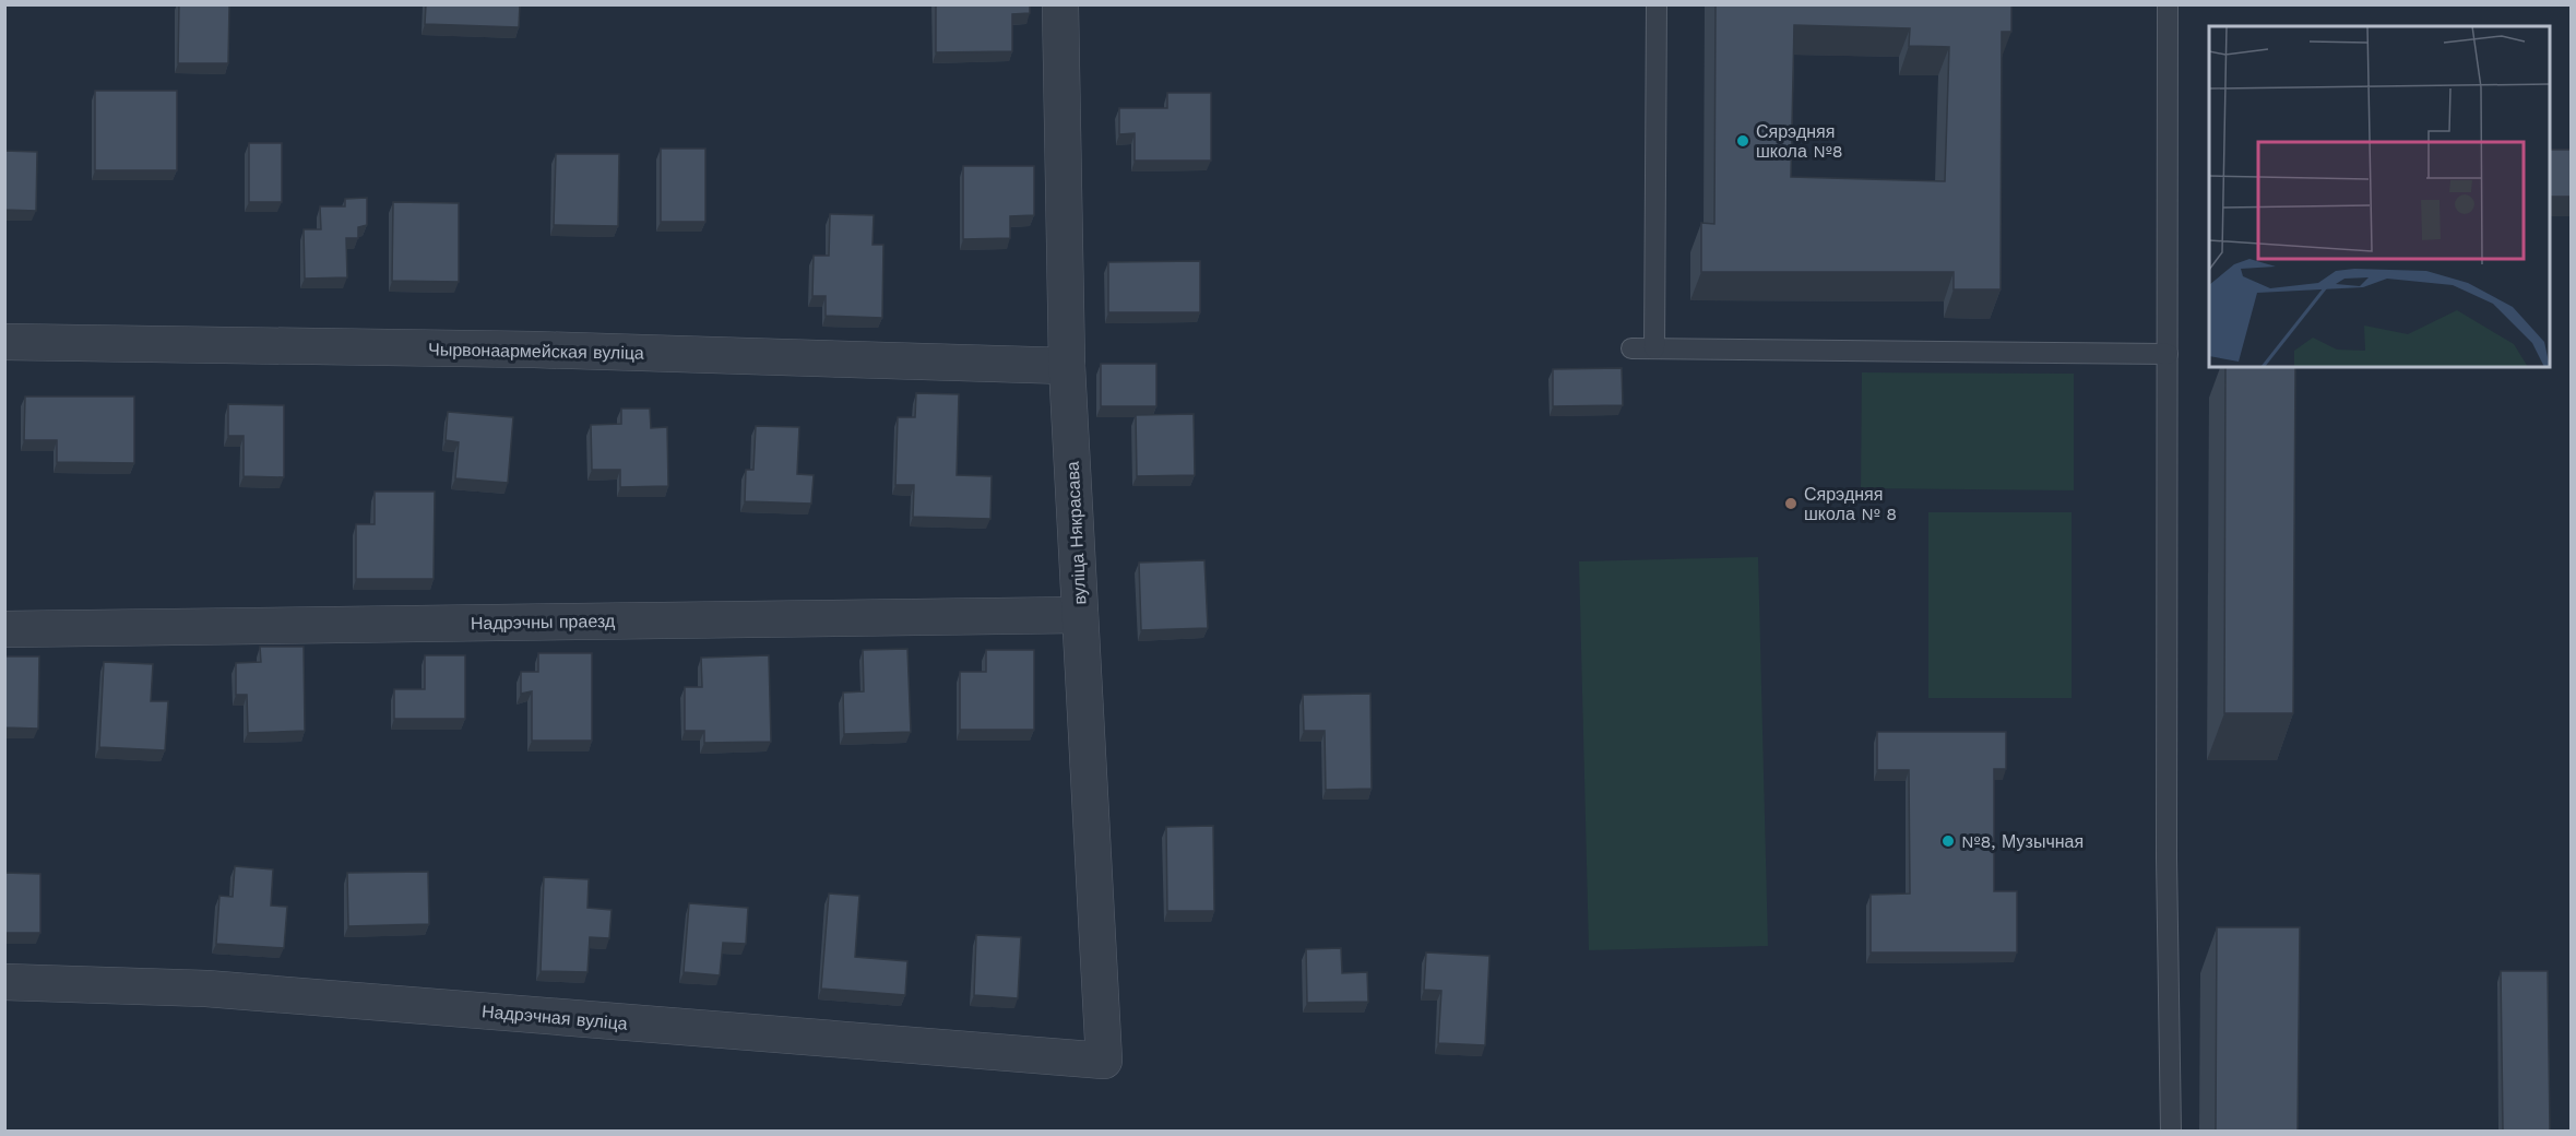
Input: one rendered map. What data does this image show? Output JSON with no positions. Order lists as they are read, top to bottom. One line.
{"streets":{"street":["Чырвонаармейская вуліца","вуліца Някрасава","Надрэчны праезд","Надрэчная вуліца"]},"crossings":[["Чырвонаармейская вуліца","вуліца Някрасава"],["вуліца Някрасава","Надрэчны праезд"],["вуліца Някрасава","Надрэчная вуліца"]],"places":["Сярэдняя школа №8","Сярэдняя школа № 8","№8, Музычная"]}
